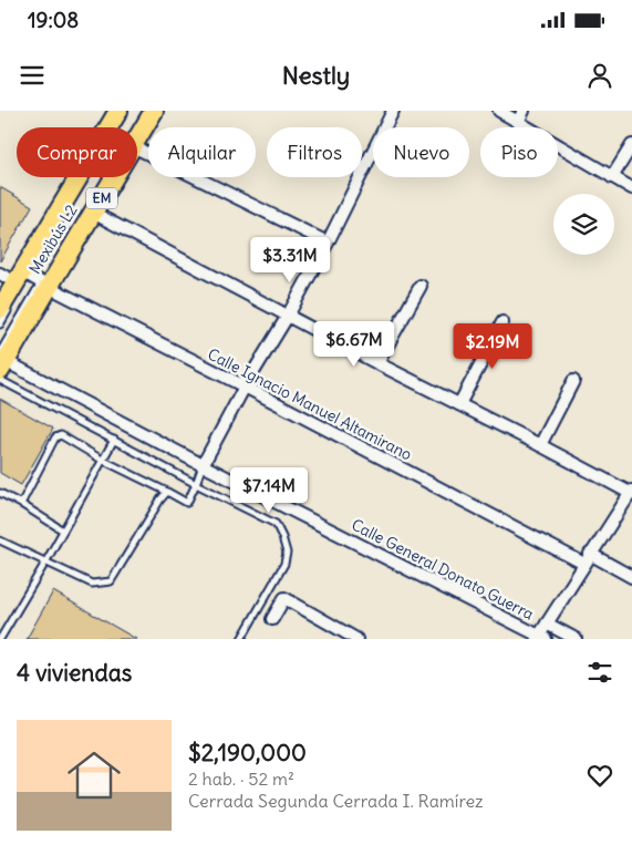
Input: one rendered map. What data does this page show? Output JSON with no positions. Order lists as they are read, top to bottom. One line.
{"streets":{"main road":["EM"],"street":["Calle Ignacio Manuel Altamirano","Calle General Donato Guerra"],"lane":["Mexibús L2"]},"crossings":[["EM","Mexibús L2"],["EM","Calle Ignacio Manuel Altamirano"],["EM","Calle General Donato Guerra"],["Mexibús L2","Calle Ignacio Manuel Altamirano"]],"page":{"status":"19:08","header":"Nestly","chip":["Comprar","Alquilar","Filtros","Nuevo","Piso"],"price":["$3.31M","$6.67M","$2.19M","$7.14M"],"heading":"4 viviendas","list":[{"name":"$2,190,000","note":"2 hab. · 52 m² · Cerrada Segunda Cerrada I. Ramírez"}]}}
